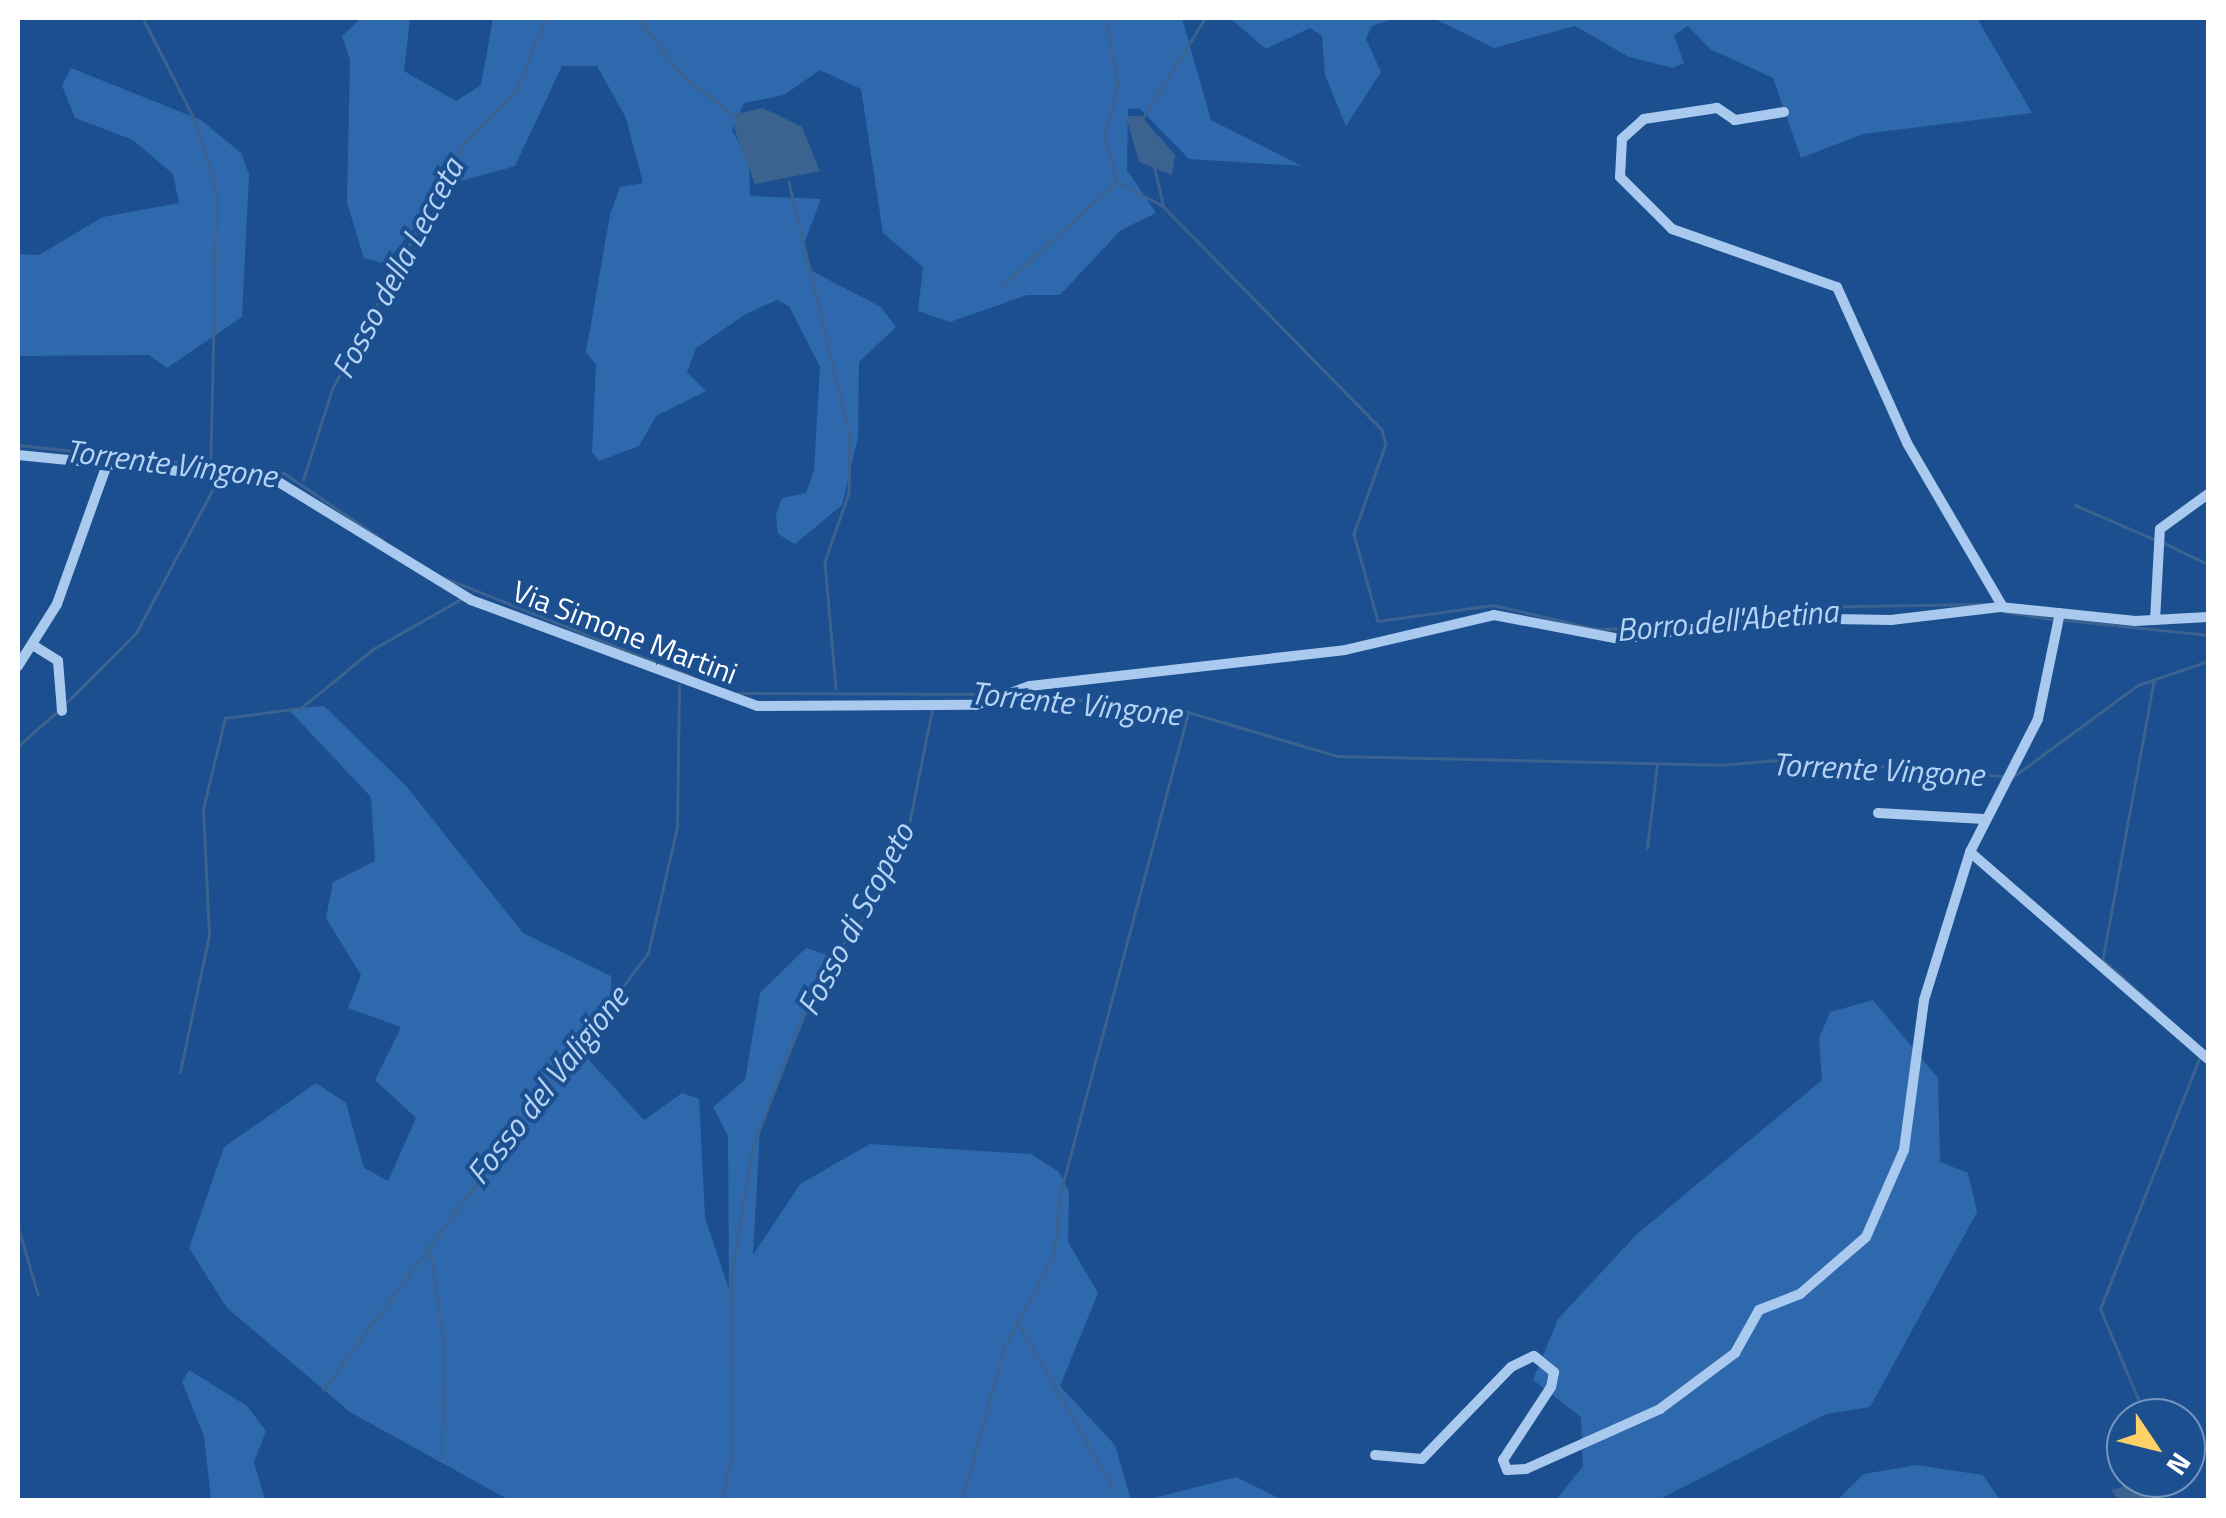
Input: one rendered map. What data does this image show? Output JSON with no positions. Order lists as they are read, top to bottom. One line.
{"streets":{"street":["Via Simone Martini"]},"water":["Fosso della Lecceta","Torrente Vingone","Borro dell'Abetina","Fosso di Scopeto","Fosso del Valigione"],"north":"bottom right"}
